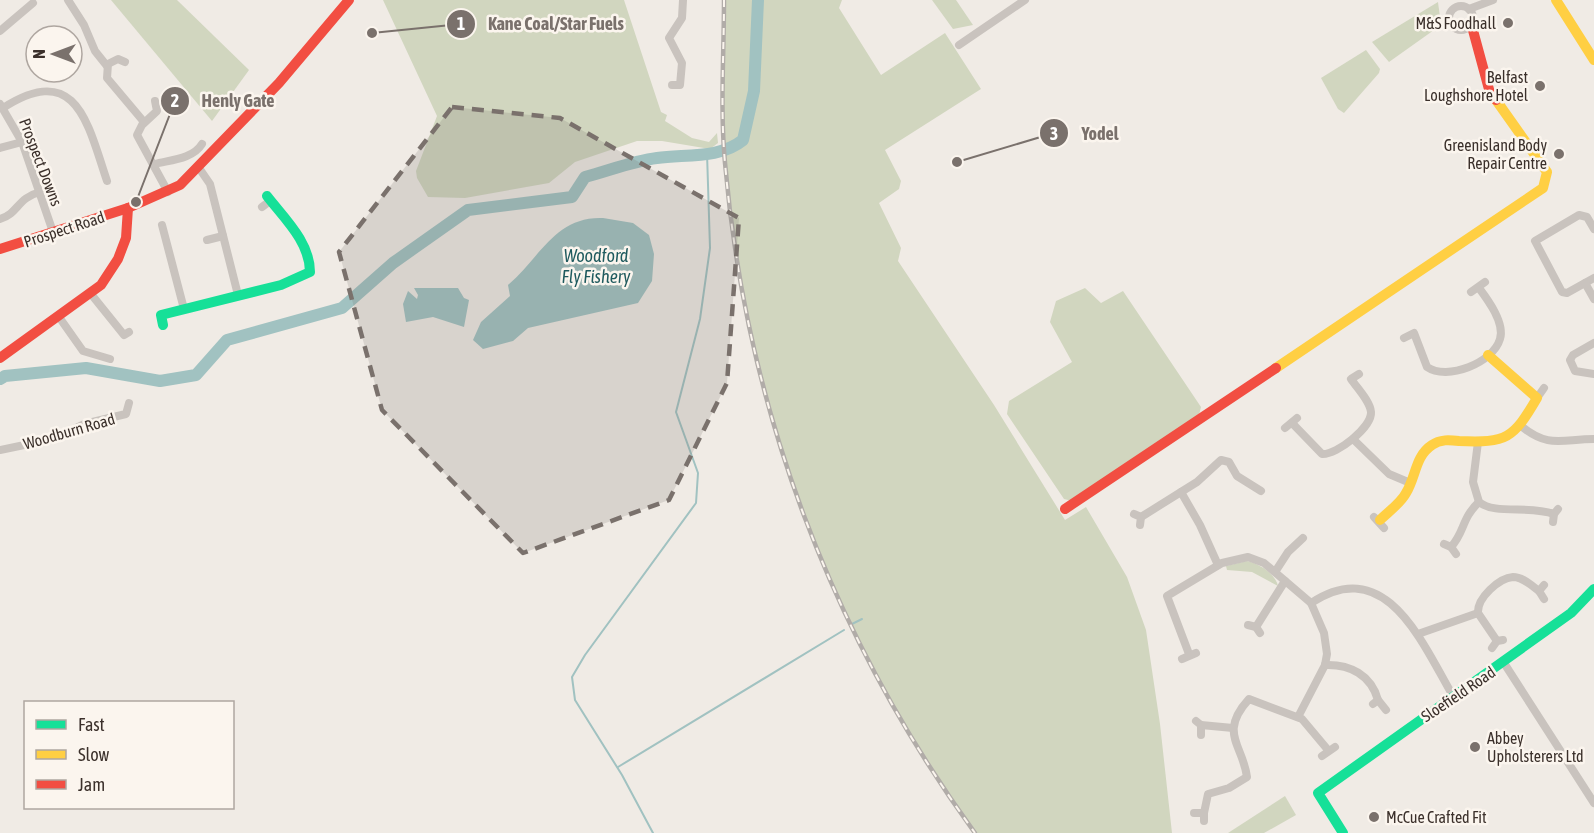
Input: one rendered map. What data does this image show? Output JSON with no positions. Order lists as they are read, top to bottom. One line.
{"streets":{"main road":["Prospect Road","Sloefield Road"],"street":["Prospect Downs","Woodburn Road"]},"crossings":[["Prospect Downs","Prospect Road"]],"water":["Woodford Fly Fishery"],"places":["M&S Foodhall","Kane Coal/Star Fuels","Belfast Loughshore Hotel","Greenisland Body Repair Centre","Yodel","Henly Gate","Abbey Upholsterers Ltd","McCue Crafted Fit"],"legend":["Fast","Slow","Jam"],"north":"left"}
